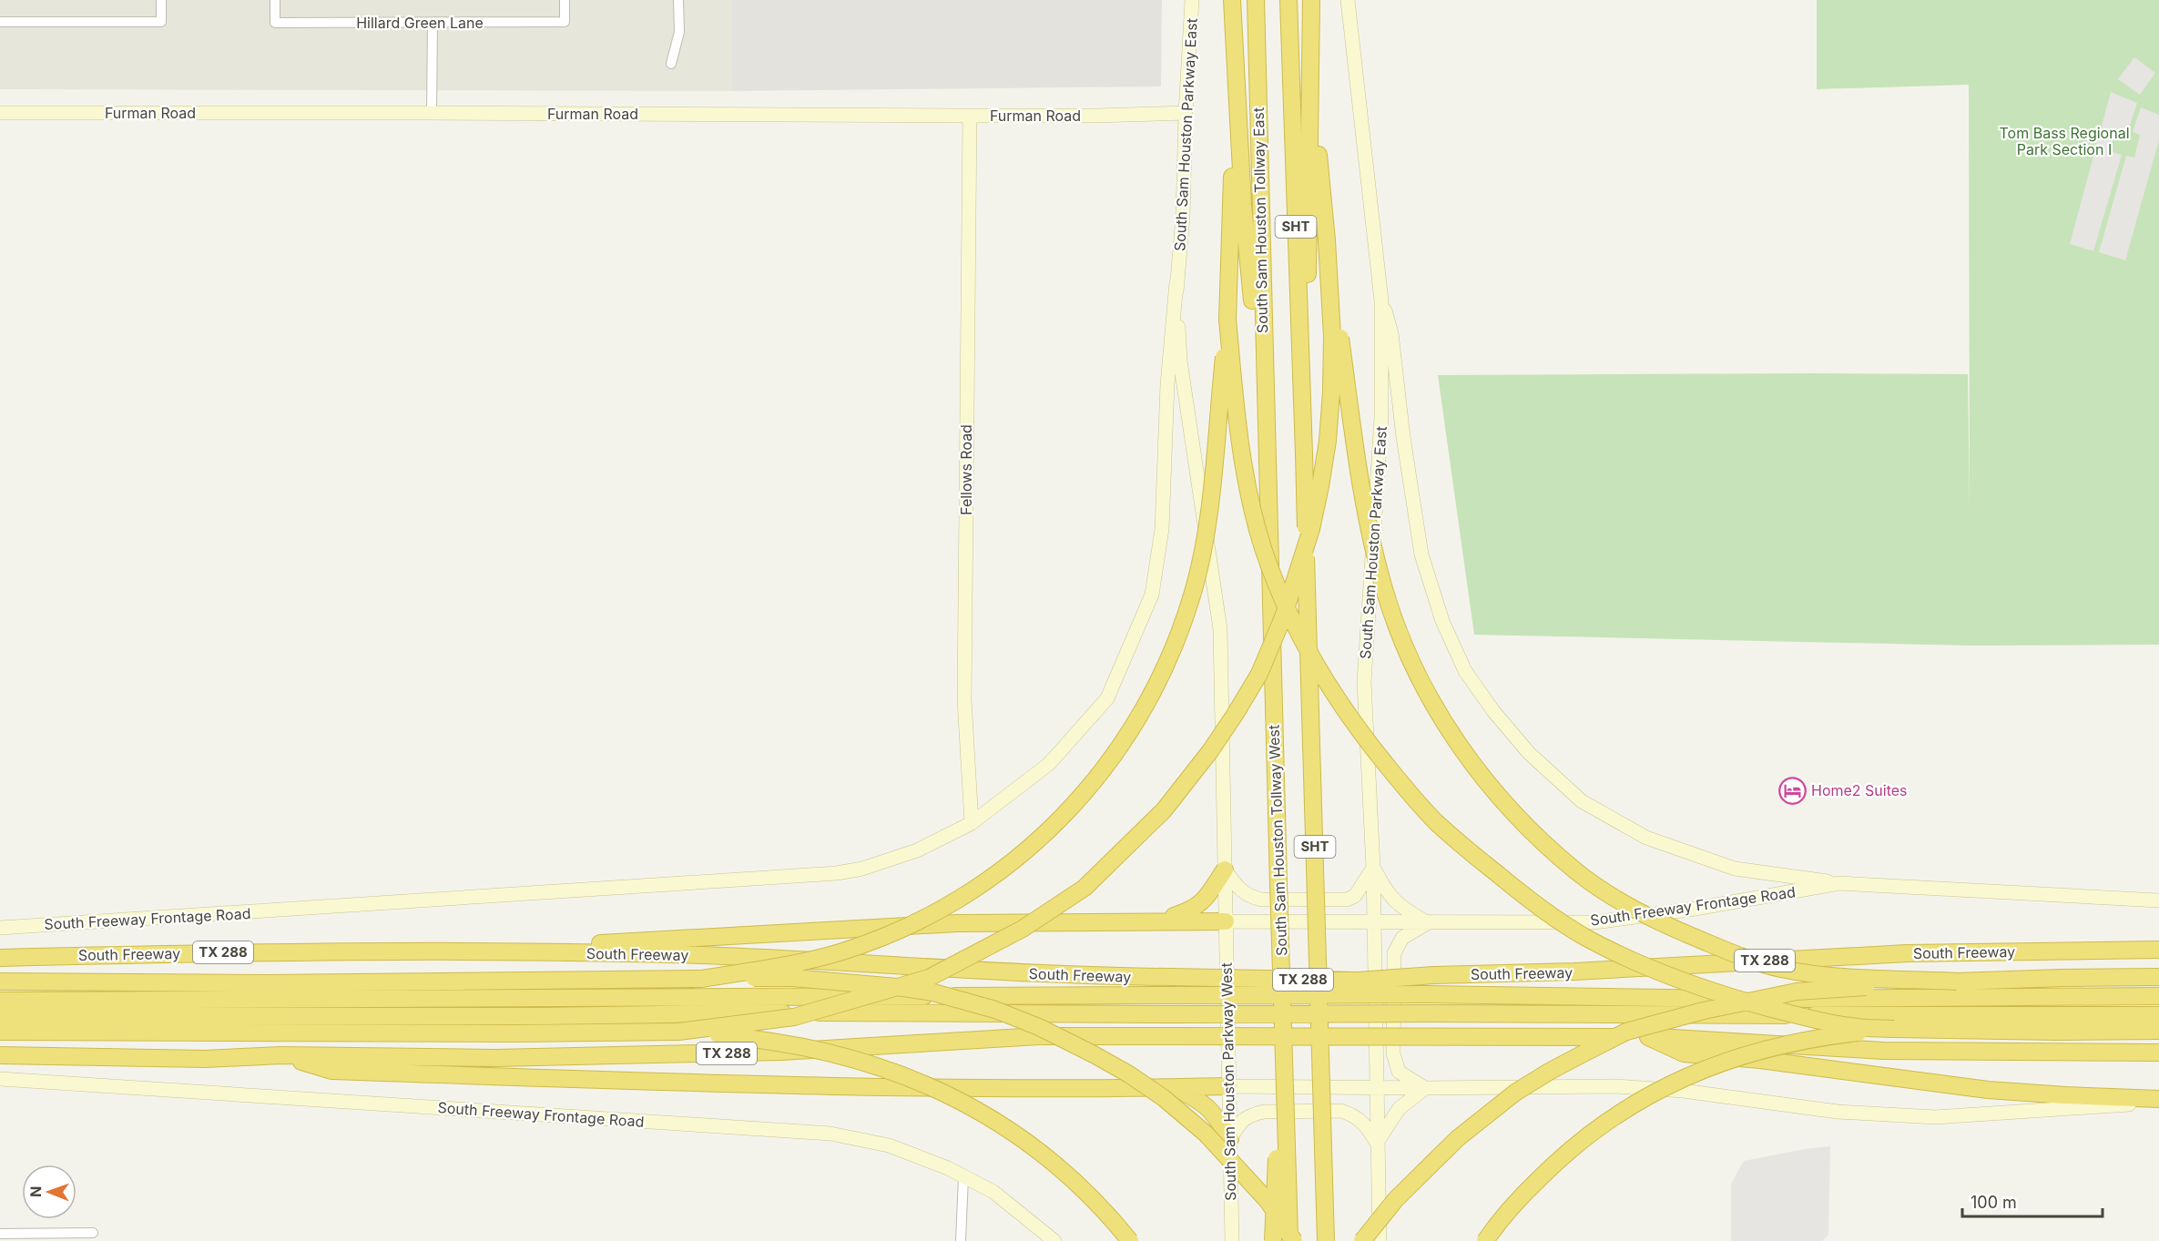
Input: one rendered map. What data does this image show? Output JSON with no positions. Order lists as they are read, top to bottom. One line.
{"streets":{"highway":["South Sam Houston Tollway East","SHT","South Sam Houston Tollway West","TX 288","South Freeway"],"main road":["Furman Road","South Sam Houston Parkway East","Fellows Road","South Freeway Frontage Road","South Sam Houston Parkway West"],"street":["Hillard Green Lane"]},"crossings":[["Furman Road","South Sam Houston Parkway East"],["Furman Road","Fellows Road"],["South Sam Houston Parkway East","South Freeway Frontage Road"],["South Sam Houston Parkway East","South Sam Houston Parkway West"],["South Sam Houston Tollway East","South Sam Houston Tollway West"],["Fellows Road","South Freeway Frontage Road"],["South Freeway Frontage Road","South Sam Houston Parkway West"]],"parks":["Tom Bass Regional Park Section I"],"places":{"hotel":["Home2 Suites"]},"scale_bar":"100 m","north":"left"}
